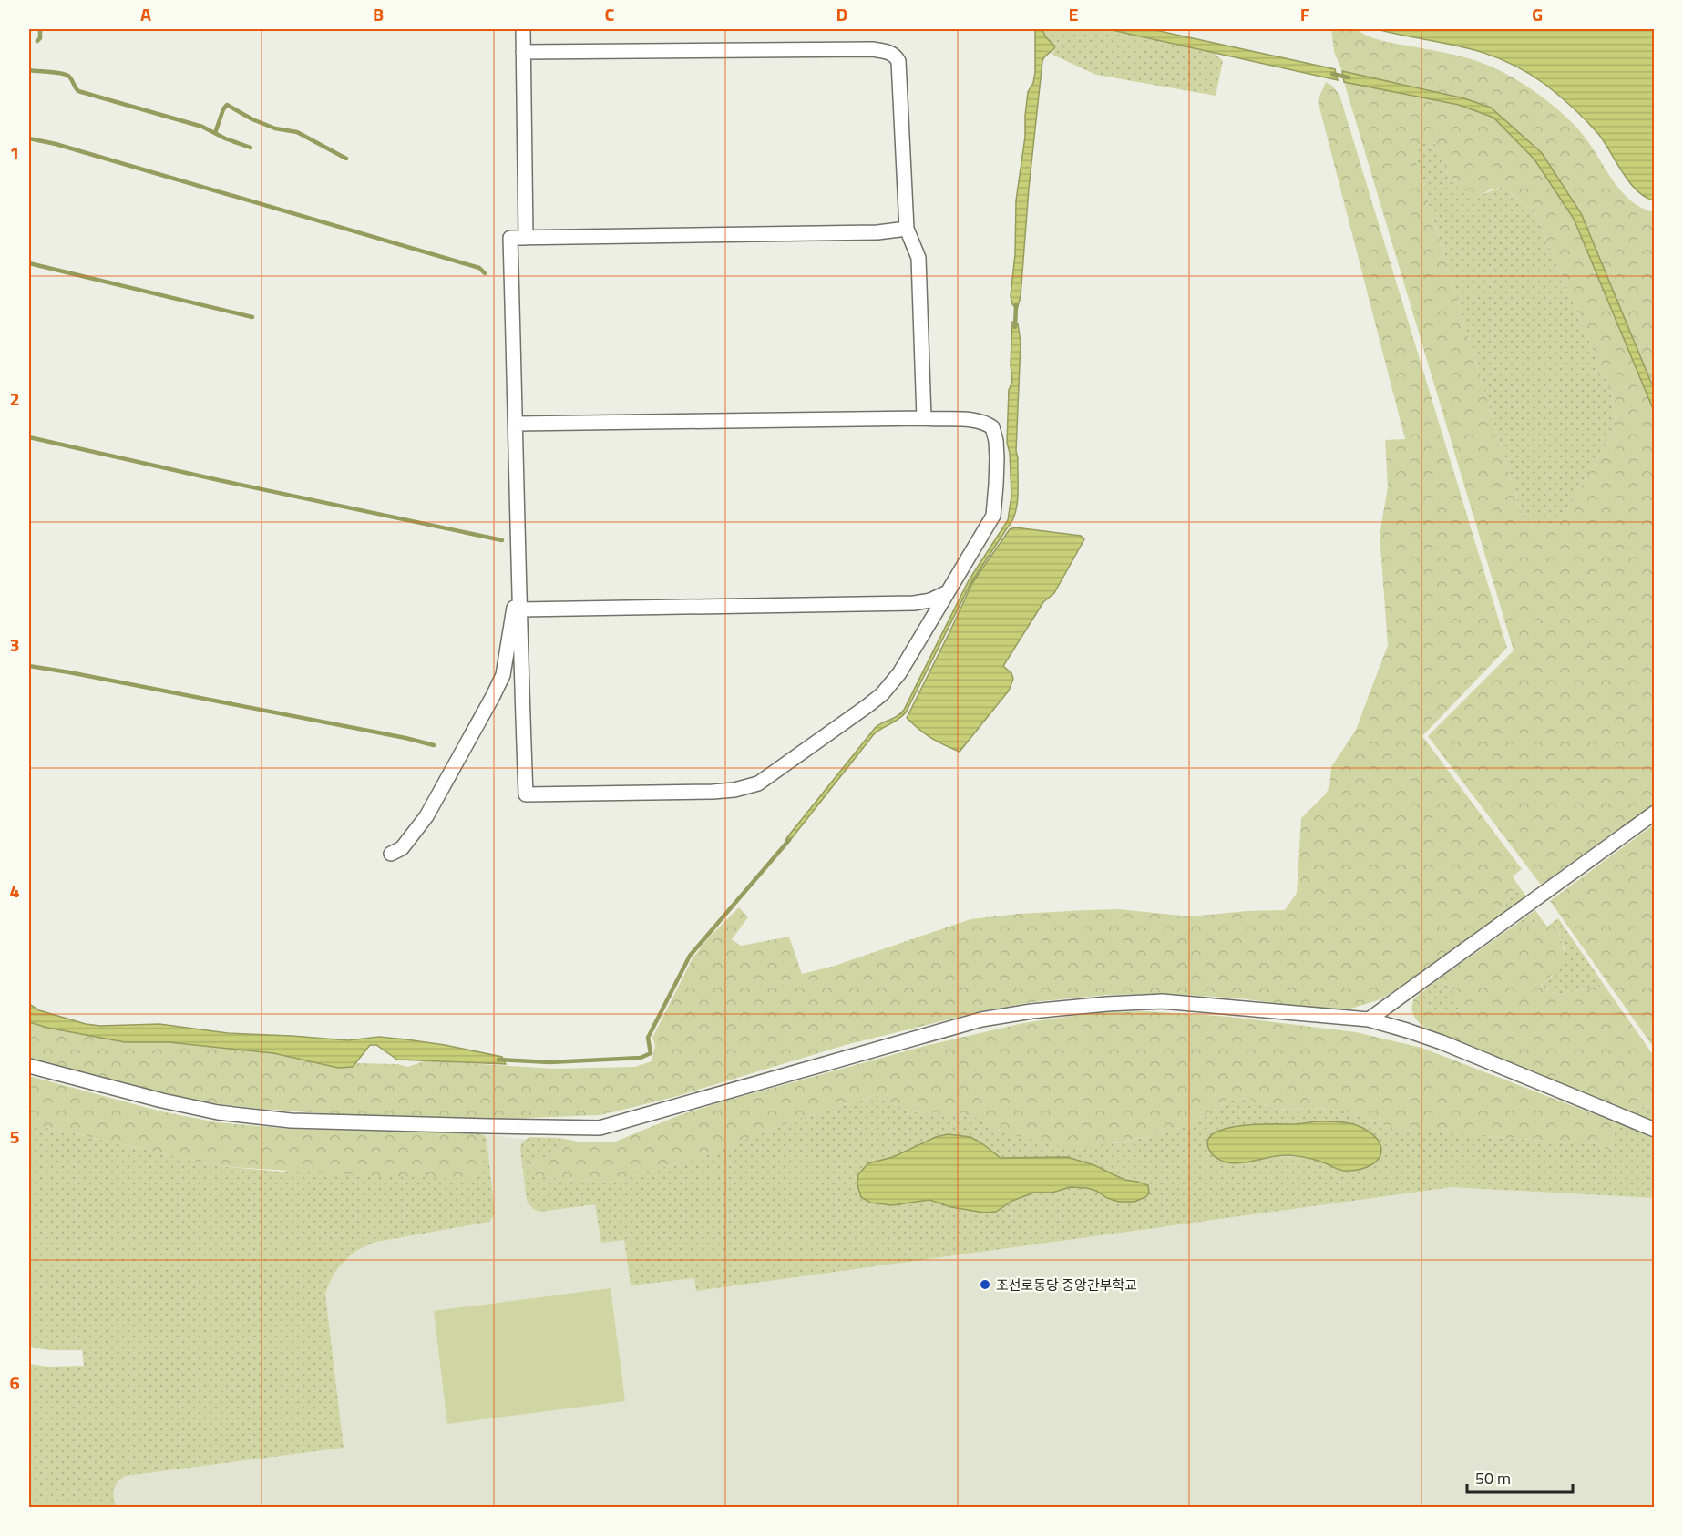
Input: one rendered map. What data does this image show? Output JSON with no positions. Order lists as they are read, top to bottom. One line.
{"places":["조선로동당 중앙간부학교"],"scale_bar":"50 m","grid":{"columns":["A","B","C","D","E","F","G"],"rows":["1","2","3","4","5","6"]}}
